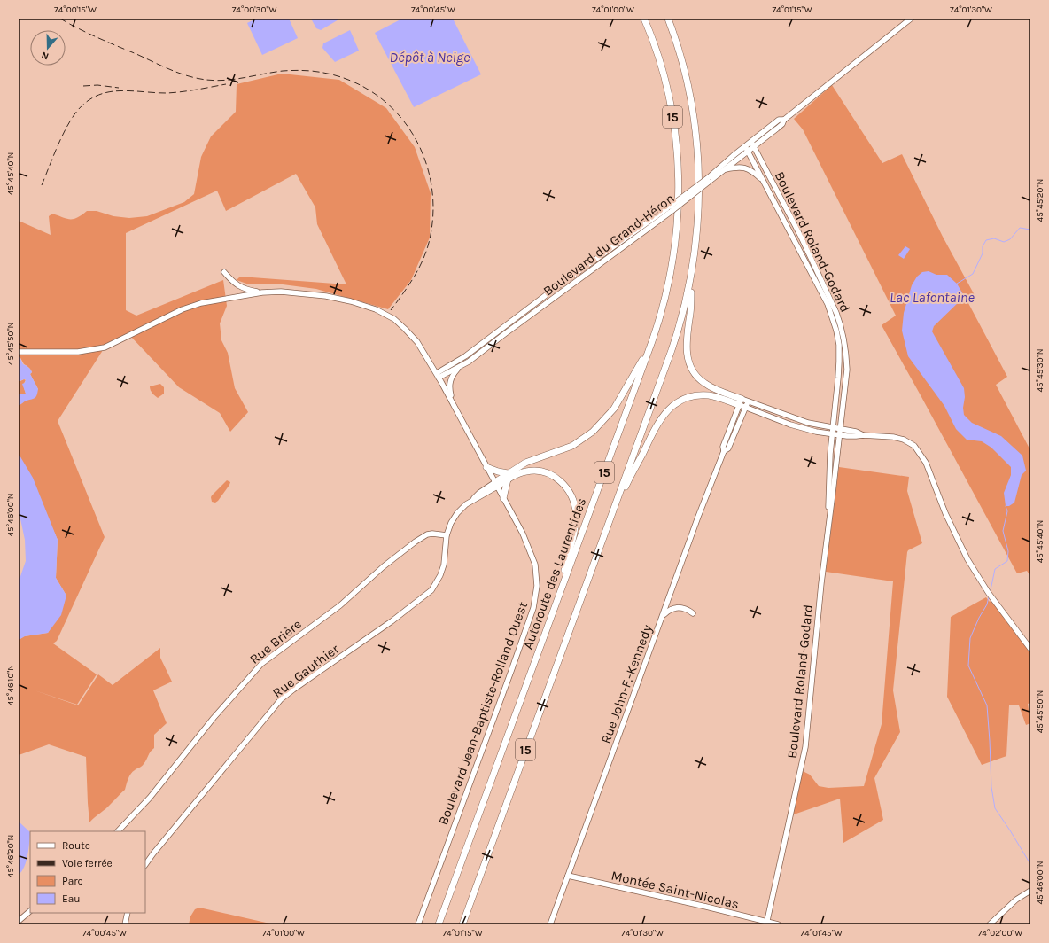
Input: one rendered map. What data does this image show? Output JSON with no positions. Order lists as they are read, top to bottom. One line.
{"streets":{"highway":["15","Autoroute des Laurentides"],"street":["Boulevard Roland-Godard","Boulevard du Grand-Héron","Rue Brière","Rue Gauthier","Rue John-F.-Kennedy","Boulevard Jean-Baptiste-Rolland Ouest","Montée Saint-Nicolas"]},"crossings":[["Boulevard Roland-Godard","Boulevard du Grand-Héron"],["Boulevard Roland-Godard","Montée Saint-Nicolas"],["Boulevard du Grand-Héron","Boulevard Jean-Baptiste-Rolland Ouest"],["Rue Brière","Rue Gauthier"],["Rue Gauthier","Boulevard Jean-Baptiste-Rolland Ouest"],["Rue John-F.-Kennedy","Montée Saint-Nicolas"]],"water":["Dépôt à Neige","Lac Lafontaine"],"legend":["Route","Voie ferrée","Parc","Eau"],"north":"bottom","coordinates":["74°00'15\"W","74°00'30\"W","74°00'45\"W","74°01'00\"W","74°01'15\"W","74°01'30\"W","45°45'40\"N","45°45'20\"N","45°45'50\"N","45°45'30\"N","45°46'00\"N","45°46'10\"N","45°46'20\"N","74°01'45\"W","74°02'00\"W"]}
